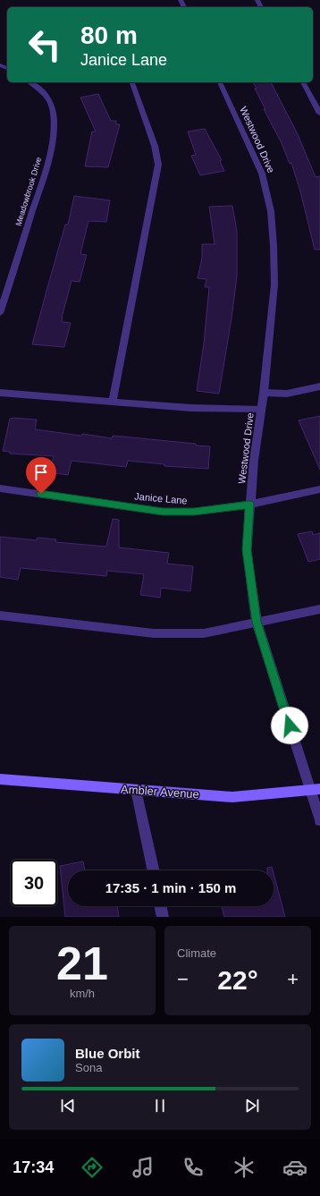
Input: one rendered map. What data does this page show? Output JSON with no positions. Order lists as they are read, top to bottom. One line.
{"streets":{"main road":["Ambler Avenue"],"street":["Westwood Drive","Meadowbrook Drive","Janice Lane"]},"crossings":[["Westwood Drive","Janice Lane"],["Westwood Drive","Ambler Avenue"]],"page":{"turn":["80 m","Janice Lane"],"limit":"30","trip":"17:35 · 1 min · 150 m","tile":[["21","km/h"],"Climate"],"heat":["−","22°","+"],"song":["Blue Orbit","Sona"],"tabs":"17:34"}}
